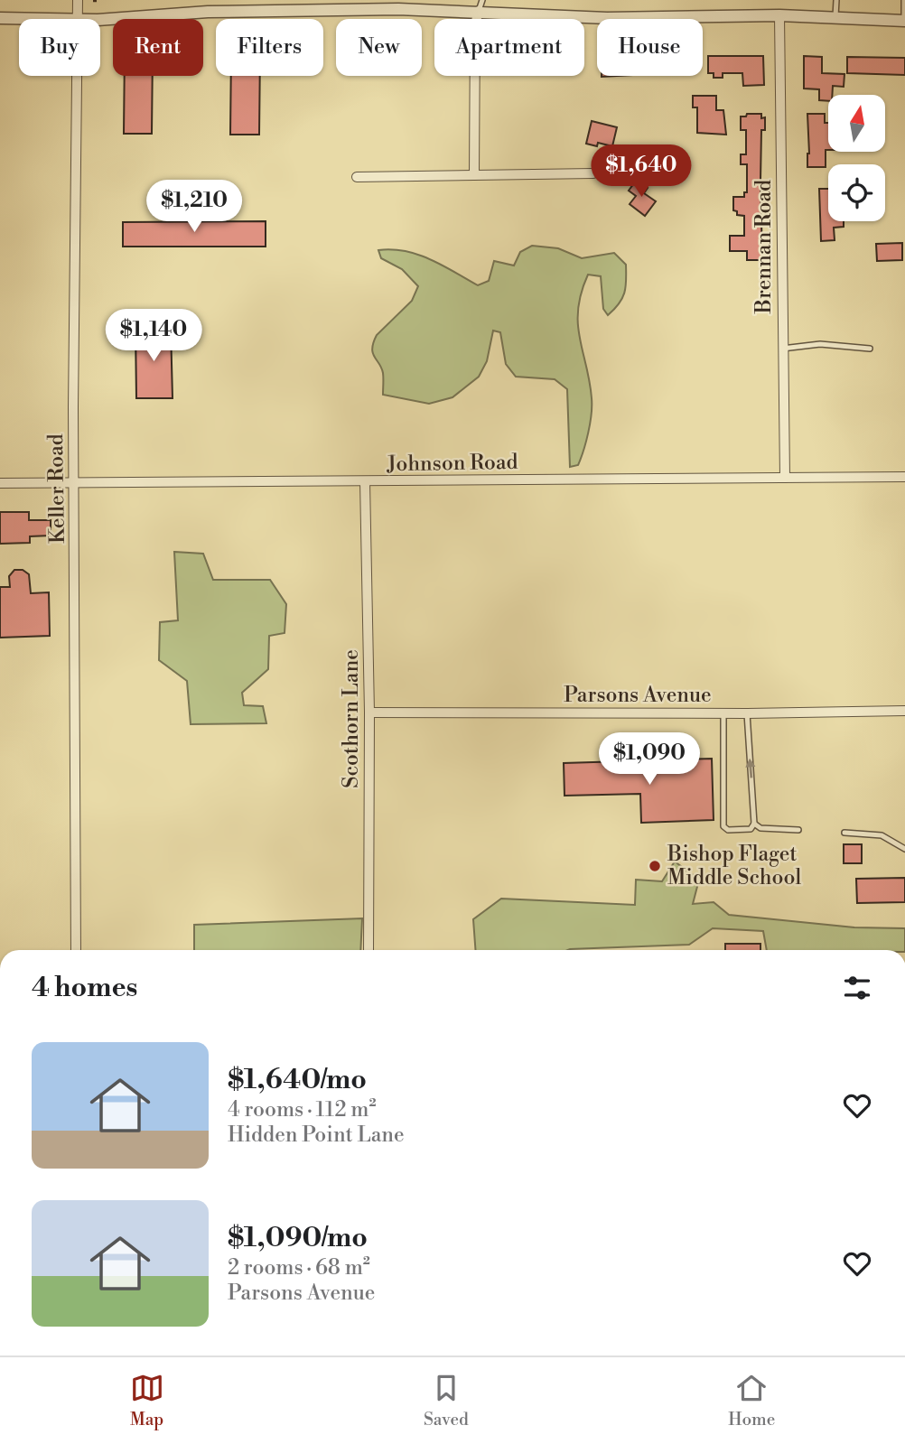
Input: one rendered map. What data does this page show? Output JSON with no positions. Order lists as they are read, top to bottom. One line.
{"streets":{"street":["Brennan Road","Johnson Road","Keller Road","Parsons Avenue","Scothorn Lane"]},"crossings":[["Brennan Road","Johnson Road"],["Johnson Road","Keller Road"],["Johnson Road","Scothorn Lane"],["Parsons Avenue","Scothorn Lane"]],"places":["Bishop Flaget Middle School"],"north":"top","page":{"chip":["Buy","Rent","Filters","New","Apartment","House"],"price":["$1,640","$1,210","$1,140","$1,090"],"heading":"4 homes","list":[{"name":"$1,640/mo","note":"4 rooms · 112 m² · Hidden Point Lane"},{"name":"$1,090/mo","note":"2 rooms · 68 m² · Parsons Avenue"}],"tabs":["Map","Saved","Home"]}}
